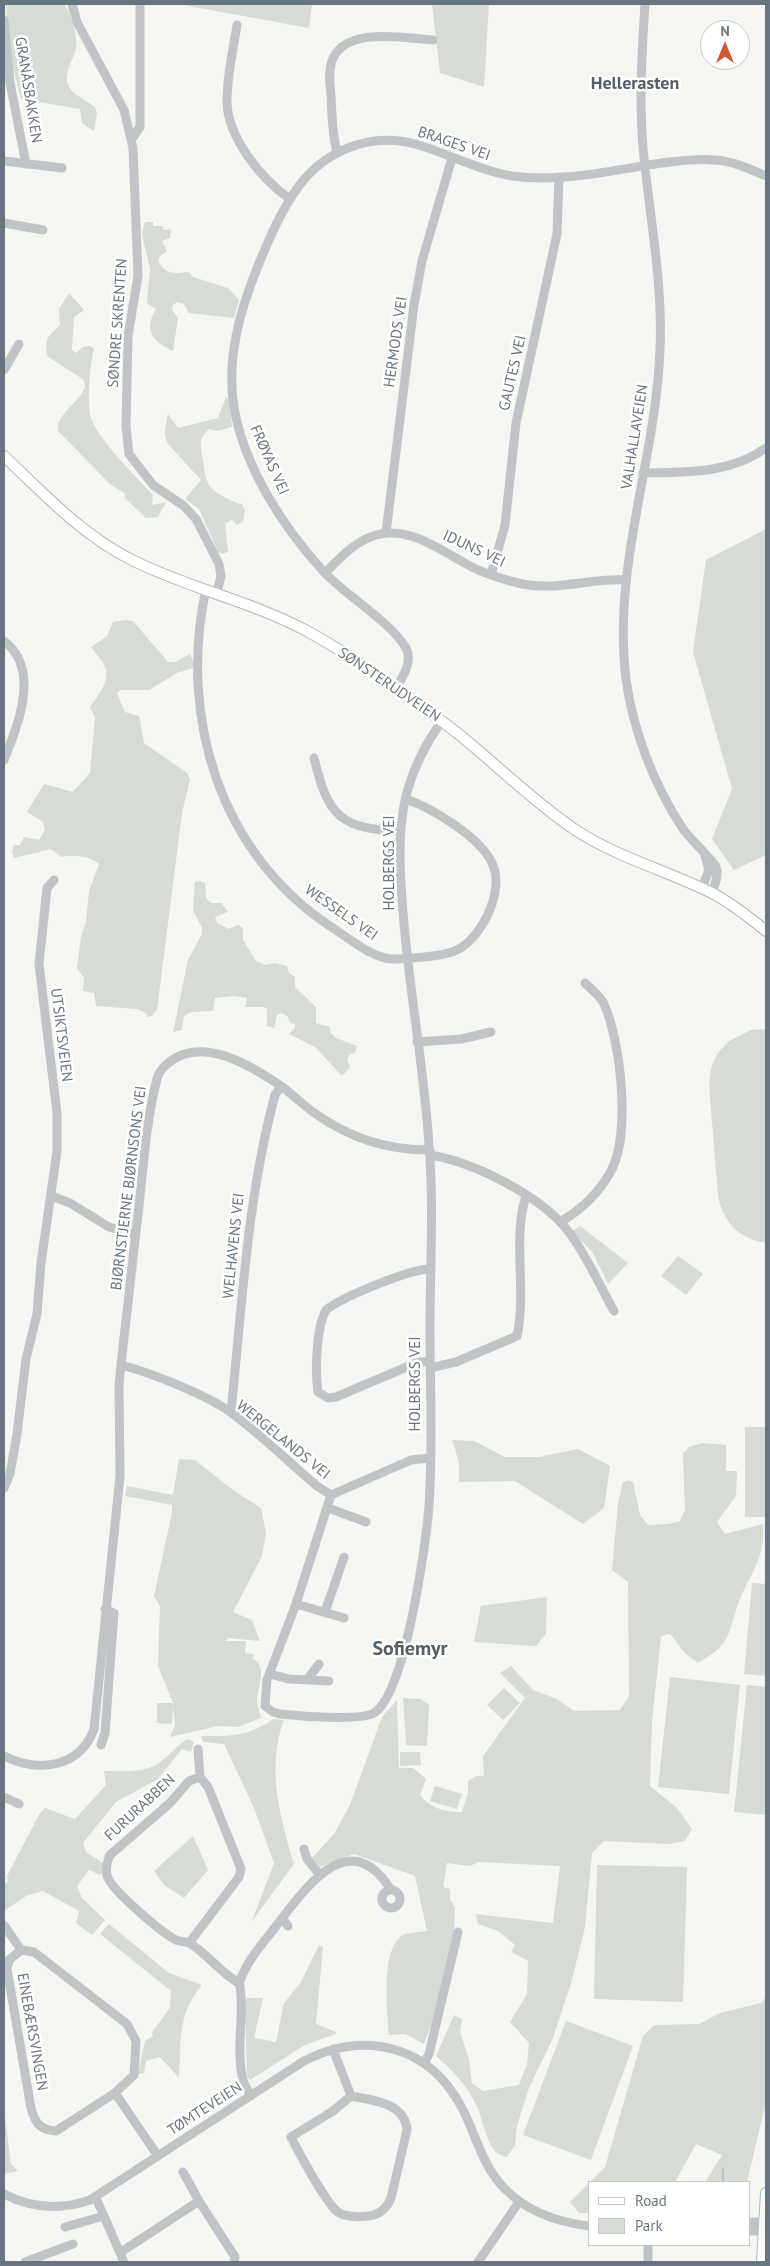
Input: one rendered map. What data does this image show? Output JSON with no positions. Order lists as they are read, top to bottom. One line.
{"streets":{"main road":["SØNSTERUDVEIEN"],"street":["GRANÅSBAKKEN","BRAGES VEI","SØNDRE SKRENTEN","HERMODS VEI","GAUTES VEI","VALHALLAVEIEN","FRØYAS VEI","IDUNS VEI","HOLBERGS VEI","WESSELS VEI","UTSIKTSVEIEN","BJØRNSTJERNE BJØRNSONS VEI","WELHAVENS VEI","WERGELANDS VEI","FURURABBEN","EINEBÆRSVINGEN","TØMTEVEIEN"]},"crossings":[["BRAGES VEI","HERMODS VEI"],["BRAGES VEI","GAUTES VEI"],["BRAGES VEI","VALHALLAVEIEN"],["BRAGES VEI","FRØYAS VEI"],["SØNDRE SKRENTEN","SØNSTERUDVEIEN"],["HERMODS VEI","IDUNS VEI"],["GAUTES VEI","IDUNS VEI"],["VALHALLAVEIEN","IDUNS VEI"],["VALHALLAVEIEN","SØNSTERUDVEIEN"],["FRØYAS VEI","SØNSTERUDVEIEN"],["SØNSTERUDVEIEN","HOLBERGS VEI"],["SØNSTERUDVEIEN","WESSELS VEI"],["HOLBERGS VEI","WESSELS VEI"],["HOLBERGS VEI","BJØRNSTJERNE BJØRNSONS VEI"],["HOLBERGS VEI","WERGELANDS VEI"],["BJØRNSTJERNE BJØRNSONS VEI","WELHAVENS VEI"],["BJØRNSTJERNE BJØRNSONS VEI","WERGELANDS VEI"],["WELHAVENS VEI","WERGELANDS VEI"]],"districts":["Hellerasten","Sofiemyr"],"legend":["Road","Park"],"north":"top"}
